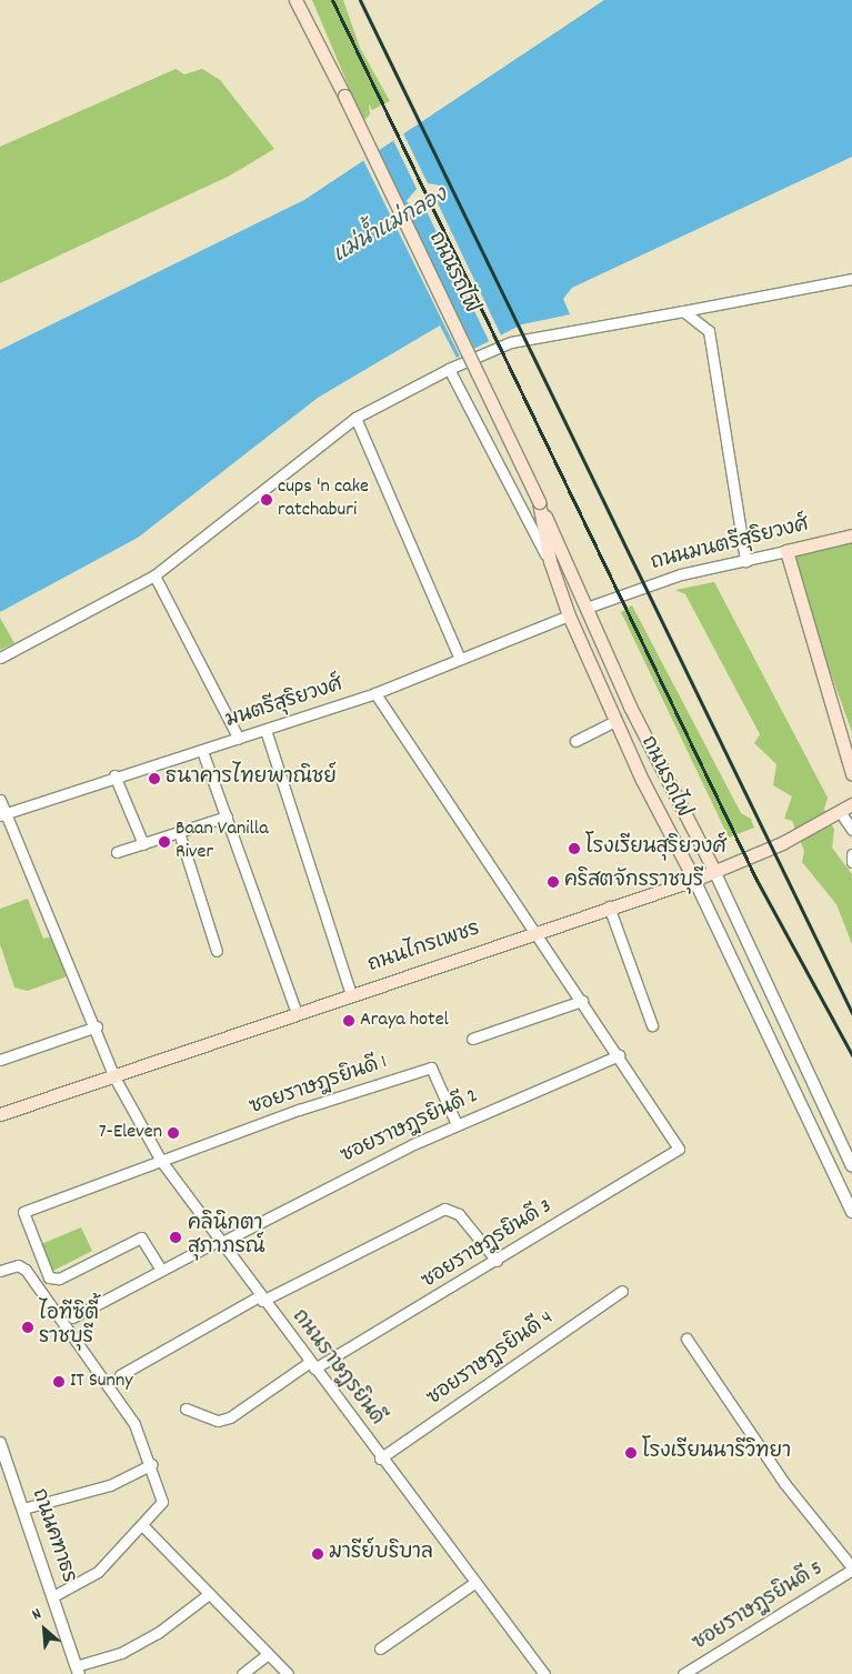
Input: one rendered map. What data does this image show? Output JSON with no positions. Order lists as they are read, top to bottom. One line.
{"streets":{"main road":["ถนนรถไฟ","ถนนมนตรีสุริยวงศ์","ถนนไกรเพชร"],"street":["มนตรีสุริยวงศ์","ซอยราษฎรยินดี 1","ซอยราษฎรยินดี 2","ซอยราษฎรยินดี 3","ซอยราษฎรยินดี 4","ถนนราษฎรยินดี","ถนนคฑาธร","ซอยราษฎรยินดี 5"]},"crossings":[["ถนนรถไฟ","ถนนมนตรีสุริยวงศ์"],["ถนนรถไฟ","มนตรีสุริยวงศ์"],["ถนนรถไฟ","ถนนไกรเพชร"],["มนตรีสุริยวงศ์","ถนนราษฎรยินดี"],["ถนนไกรเพชร","ถนนราษฎรยินดี"],["ซอยราษฎรยินดี 1","ซอยราษฎรยินดี 2"],["ซอยราษฎรยินดี 1","ถนนราษฎรยินดี"],["ซอยราษฎรยินดี 2","ซอยราษฎรยินดี 3"],["ซอยราษฎรยินดี 2","ถนนราษฎรยินดี"],["ซอยราษฎรยินดี 3","ถนนราษฎรยินดี"],["ซอยราษฎรยินดี 4","ถนนราษฎรยินดี"]],"water":["แม่น้ำแม่กลอง"],"places":["cups 'n cake ratchaburi","ธนาคารไทยพาณิชย์","Baan Vanilla River","โรงเรียนสุริยวงศ์","คริสตจักรราชบุรี","Araya hotel","7-Eleven","คลินิกตา สุภาภรณ์","ไอทีซิตี้ ราชบุรี","IT Sunny","โรงเรียนนารีวิทยา","มารีย์บริบาล"],"north":"top left"}
